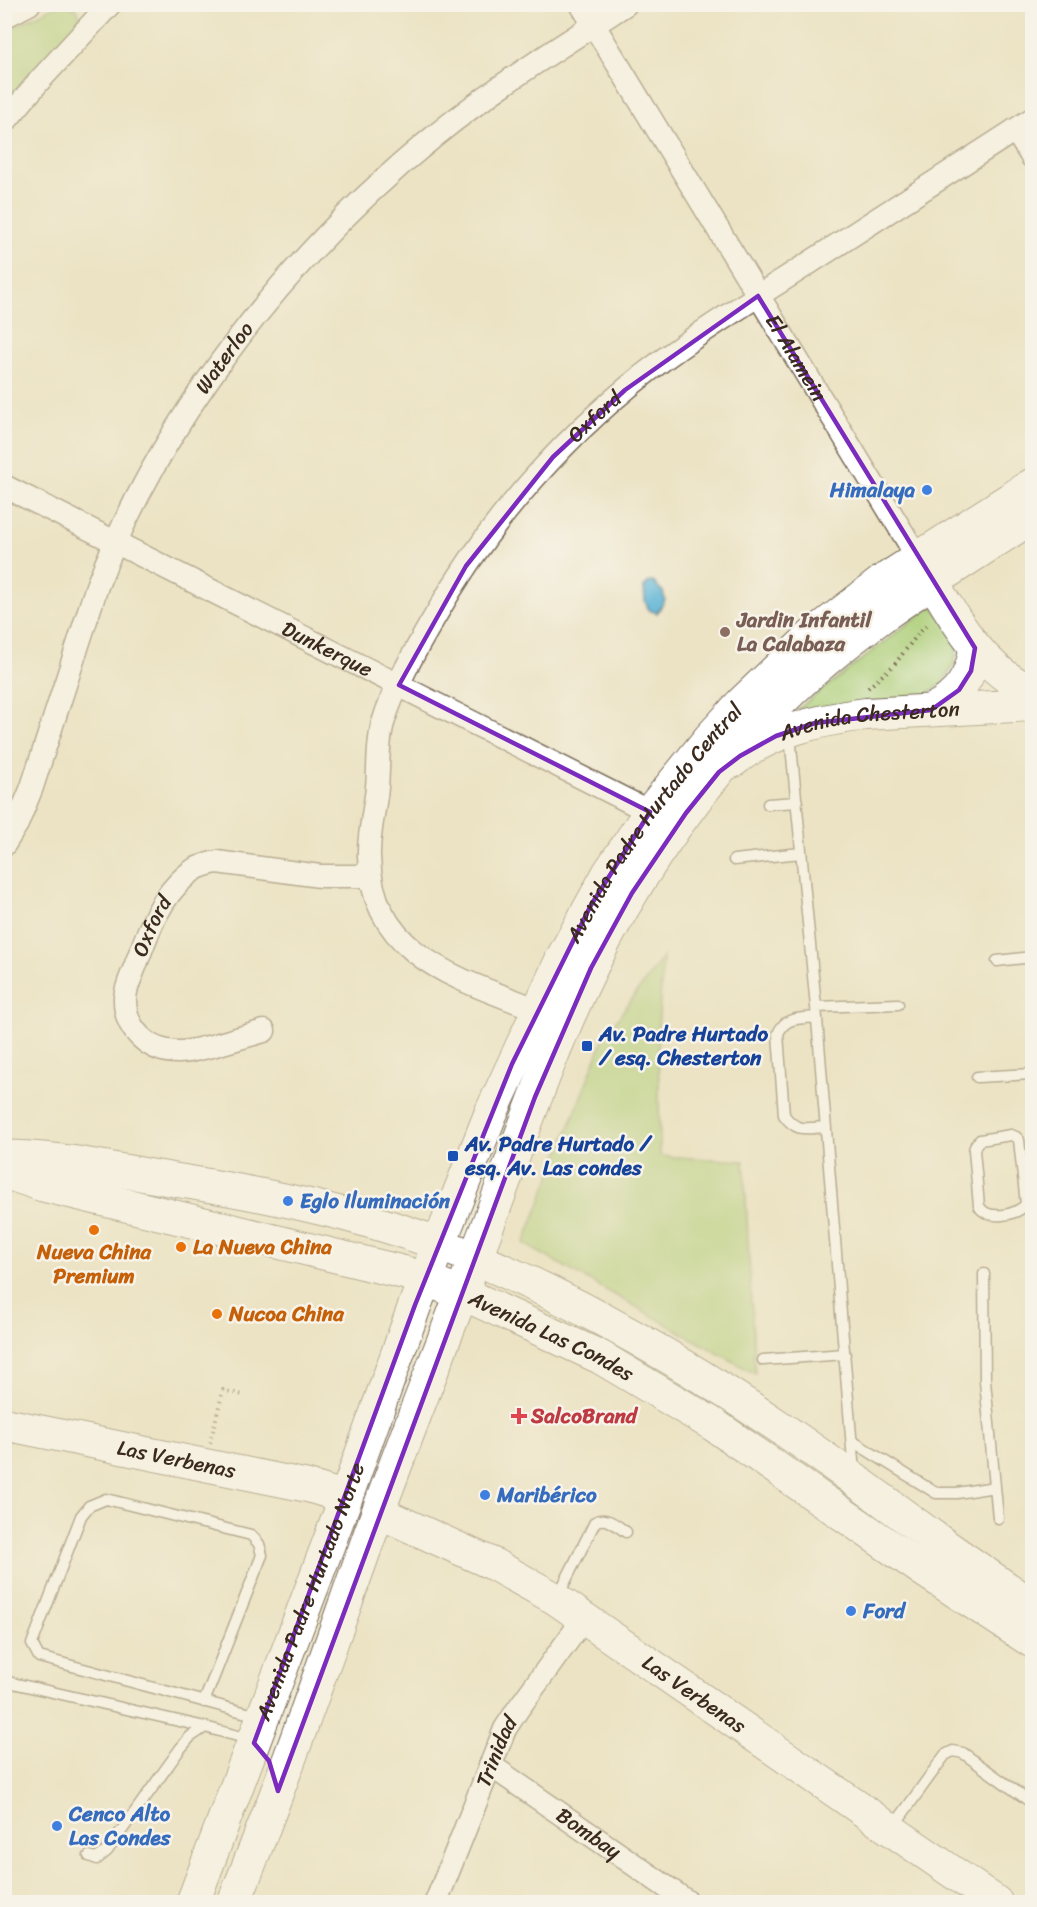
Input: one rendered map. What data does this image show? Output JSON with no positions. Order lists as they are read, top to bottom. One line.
{"streets":{"main road":["Avenida Padre Hurtado Central","Avenida Las Condes","Avenida Padre Hurtado Norte"],"street":["Waterloo","El Alamein","Oxford","Dunkerque","Avenida Chesterton","Las Verbenas","Trinidad","Bombay"]},"crossings":[["Waterloo","El Alamein"],["Waterloo","Dunkerque"],["El Alamein","Oxford"],["El Alamein","Avenida Padre Hurtado Central"],["Oxford","Dunkerque"],["Oxford","Avenida Padre Hurtado Central"],["Dunkerque","Avenida Padre Hurtado Central"],["Avenida Chesterton","Avenida Padre Hurtado Central"],["Avenida Padre Hurtado Central","Avenida Las Condes"],["Avenida Padre Hurtado Central","Avenida Padre Hurtado Norte"],["Avenida Las Condes","Avenida Padre Hurtado Norte"],["Las Verbenas","Avenida Padre Hurtado Norte"],["Las Verbenas","Trinidad"],["Trinidad","Bombay"]],"places":{"other":["Himalaya","Jardin Infantil La Calabaza","Eglo Iluminación","Nueva China Premium","La Nueva China","Nucoa China","Maribérico","Ford","Cenco Alto Las Condes"],"transit":["Av. Padre Hurtado / esq. Chesterton","Av. Padre Hurtado / esq. Av. Las condes"],"health":["SalcoBrand"]}}
